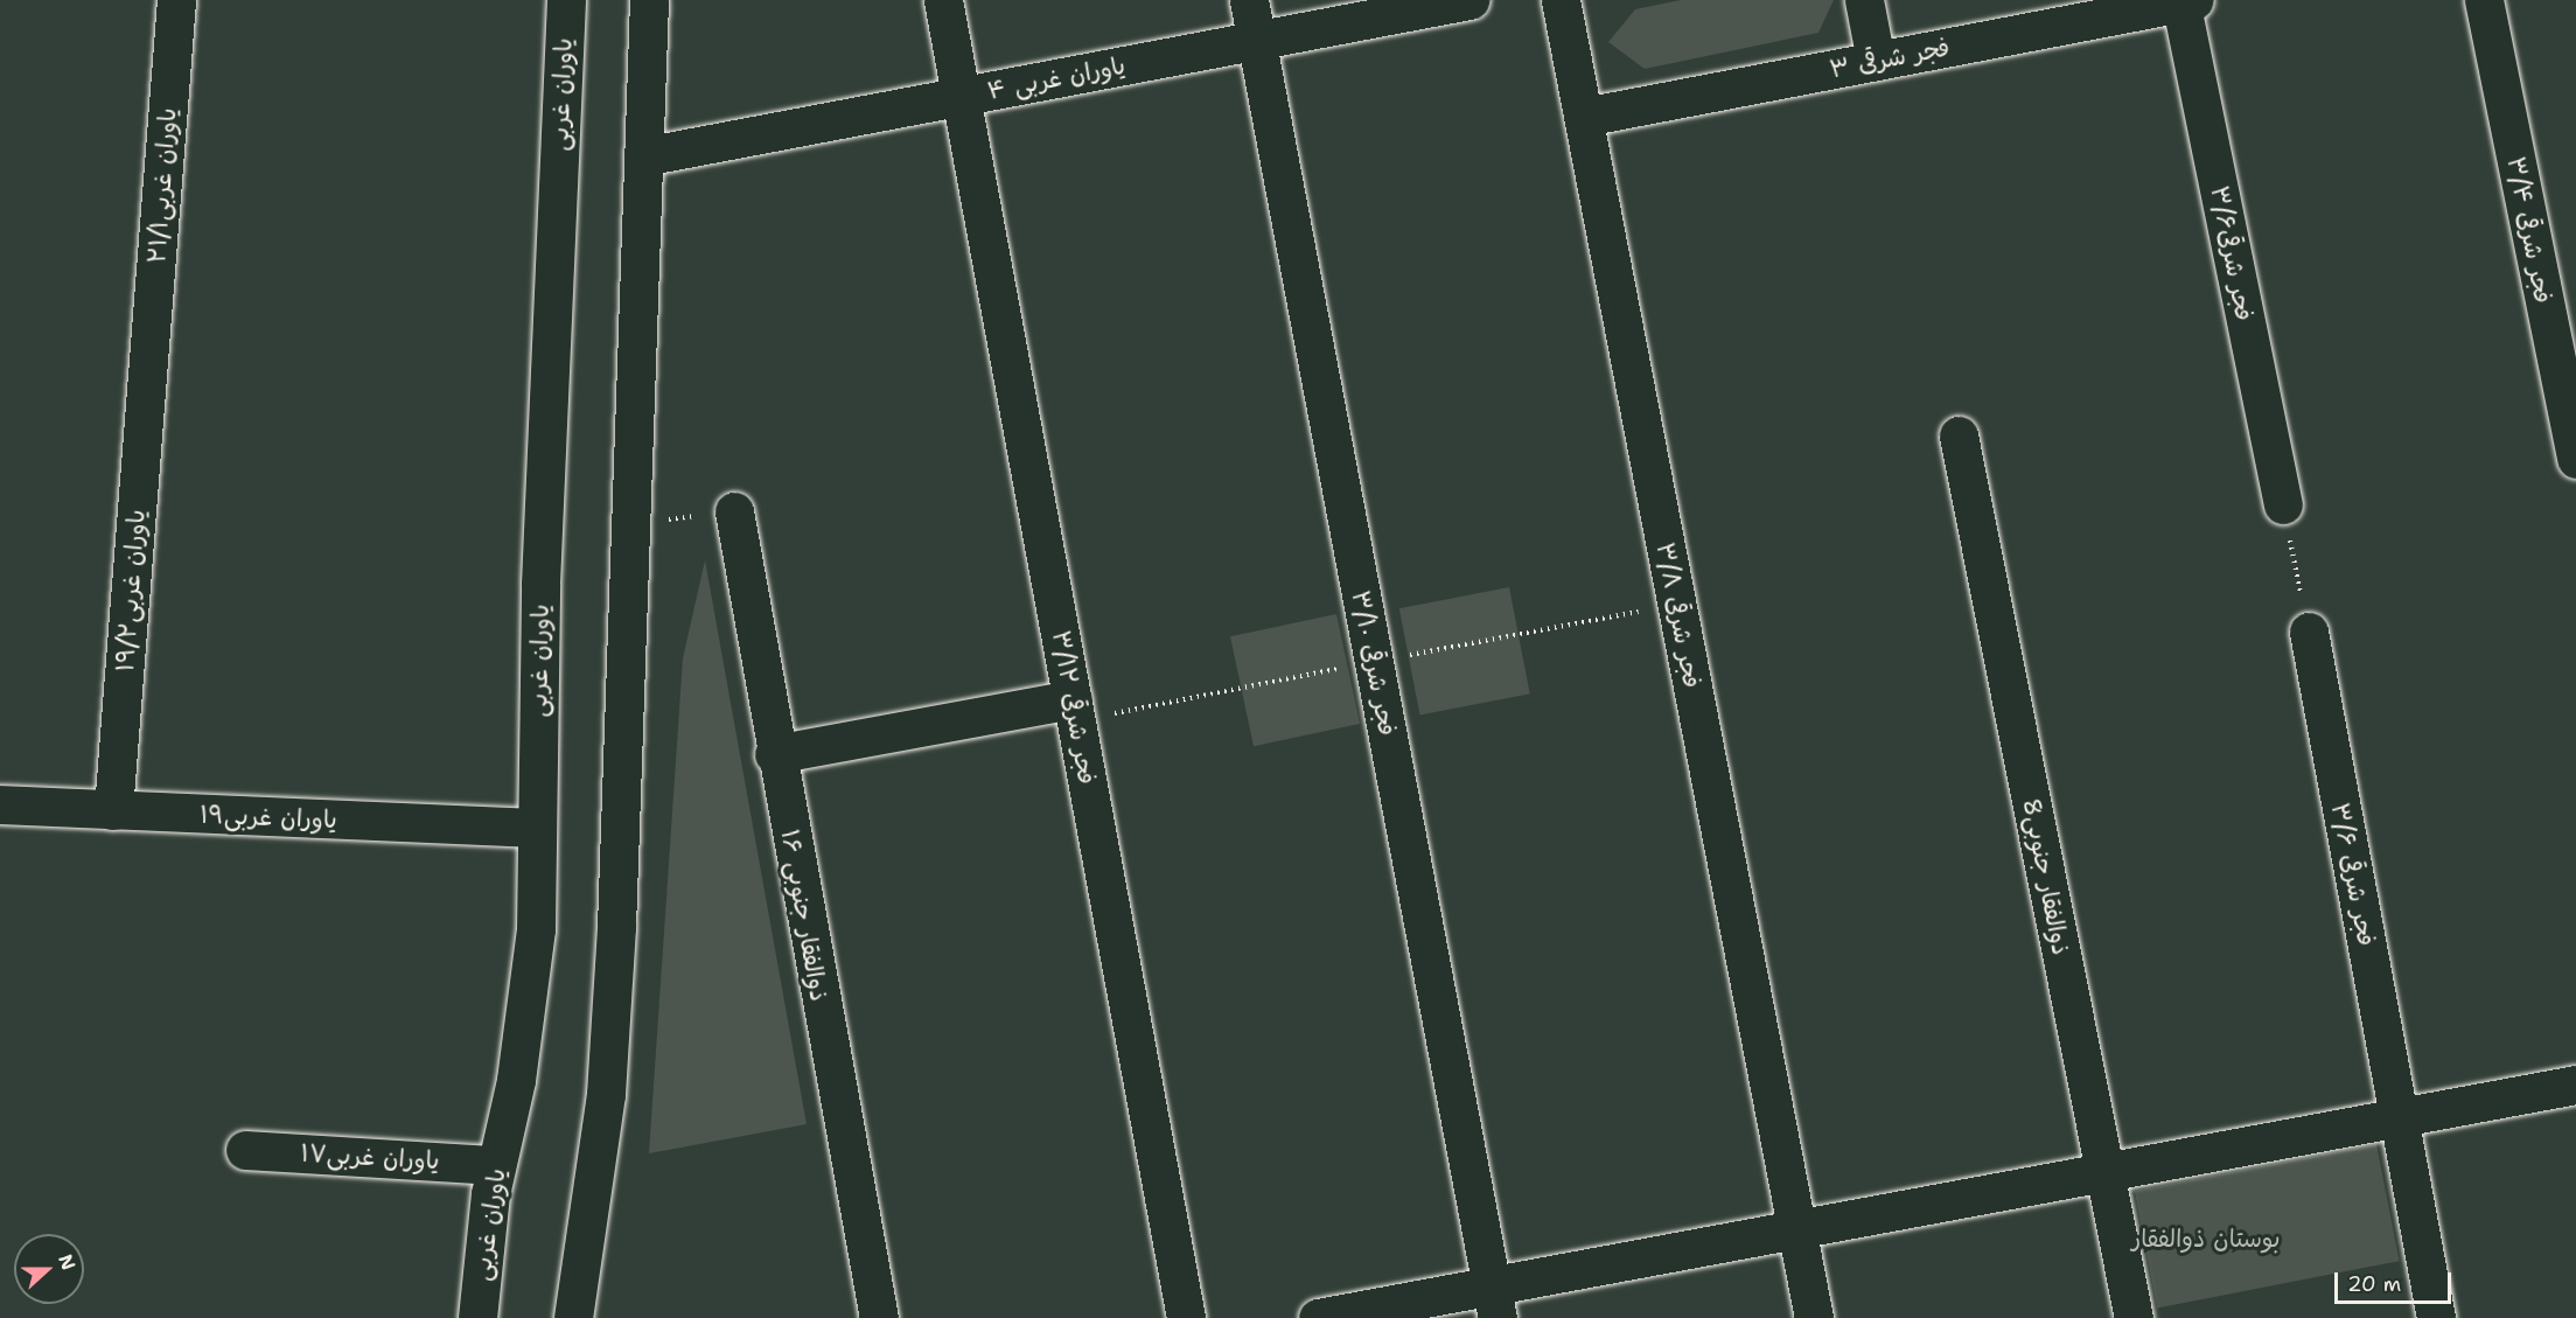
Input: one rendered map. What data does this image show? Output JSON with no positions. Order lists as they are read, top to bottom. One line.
{"streets":{"street":["۳ فجر شرقی","۴ یاوران غربی","یاوران غربی","یاوران غربی۲۱/۱","۳/۴ فجر شرقی","فجر شرقی۳/۶","یاوران غربی۱۹/۲","۳/۸ فجر شرقی","۳/۱۰ فجر شرقی","۳/۱۲ فجر شرقی","یاوران غربی۱۹","۳/۶ فجر شرقی","8ذوالفقار جنوبی","۱۶ ذوالفقار جنوبی","یاوران غربی۱۷"]},"crossings":[["۳ فجر شرقی","فجر شرقی۳/۶"],["۳ فجر شرقی","۳/۸ فجر شرقی"],["۴ یاوران غربی","۳/۱۰ فجر شرقی"],["۴ یاوران غربی","۳/۱۲ فجر شرقی"],["یاوران غربی","یاوران غربی۱۹"],["یاوران غربی","یاوران غربی۱۷"],["یاوران غربی۲۱/۱","یاوران غربی۱۹/۲"],["یاوران غربی۱۹/۲","یاوران غربی۱۹"]],"parks":["بوستان ذوالفقار"],"scale_bar":"20 m","north":"right"}
